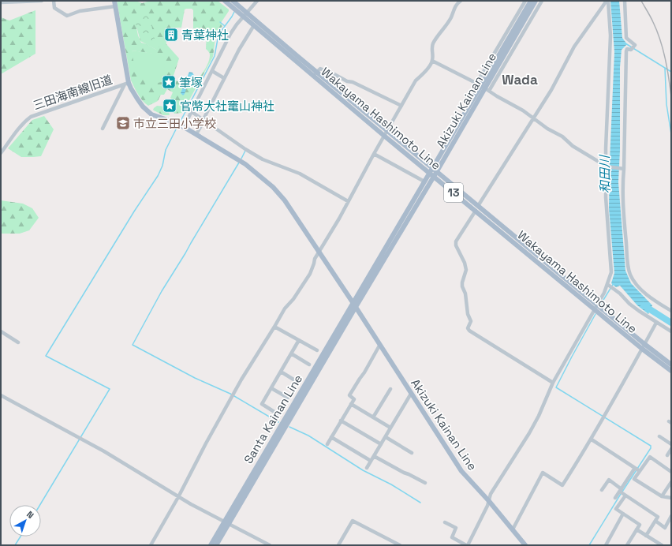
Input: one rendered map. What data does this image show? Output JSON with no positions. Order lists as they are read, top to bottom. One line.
{"streets":{"main road":["Akizuki Kainan Line","Wakayama Hashimoto Line","13","Santa Kainan Line"],"street":["三田海南線旧道"]},"crossings":[["三田海南線旧道","Akizuki Kainan Line"],["Akizuki Kainan Line","Wakayama Hashimoto Line"],["Akizuki Kainan Line","Santa Kainan Line"]],"districts":["Wada"],"water":["和田川"],"places":{"building":["青葉神社"],"place":["筆塚","官幣大社竃山神社"],"school or university":["市立三田小学校"]},"north":"top right"}
